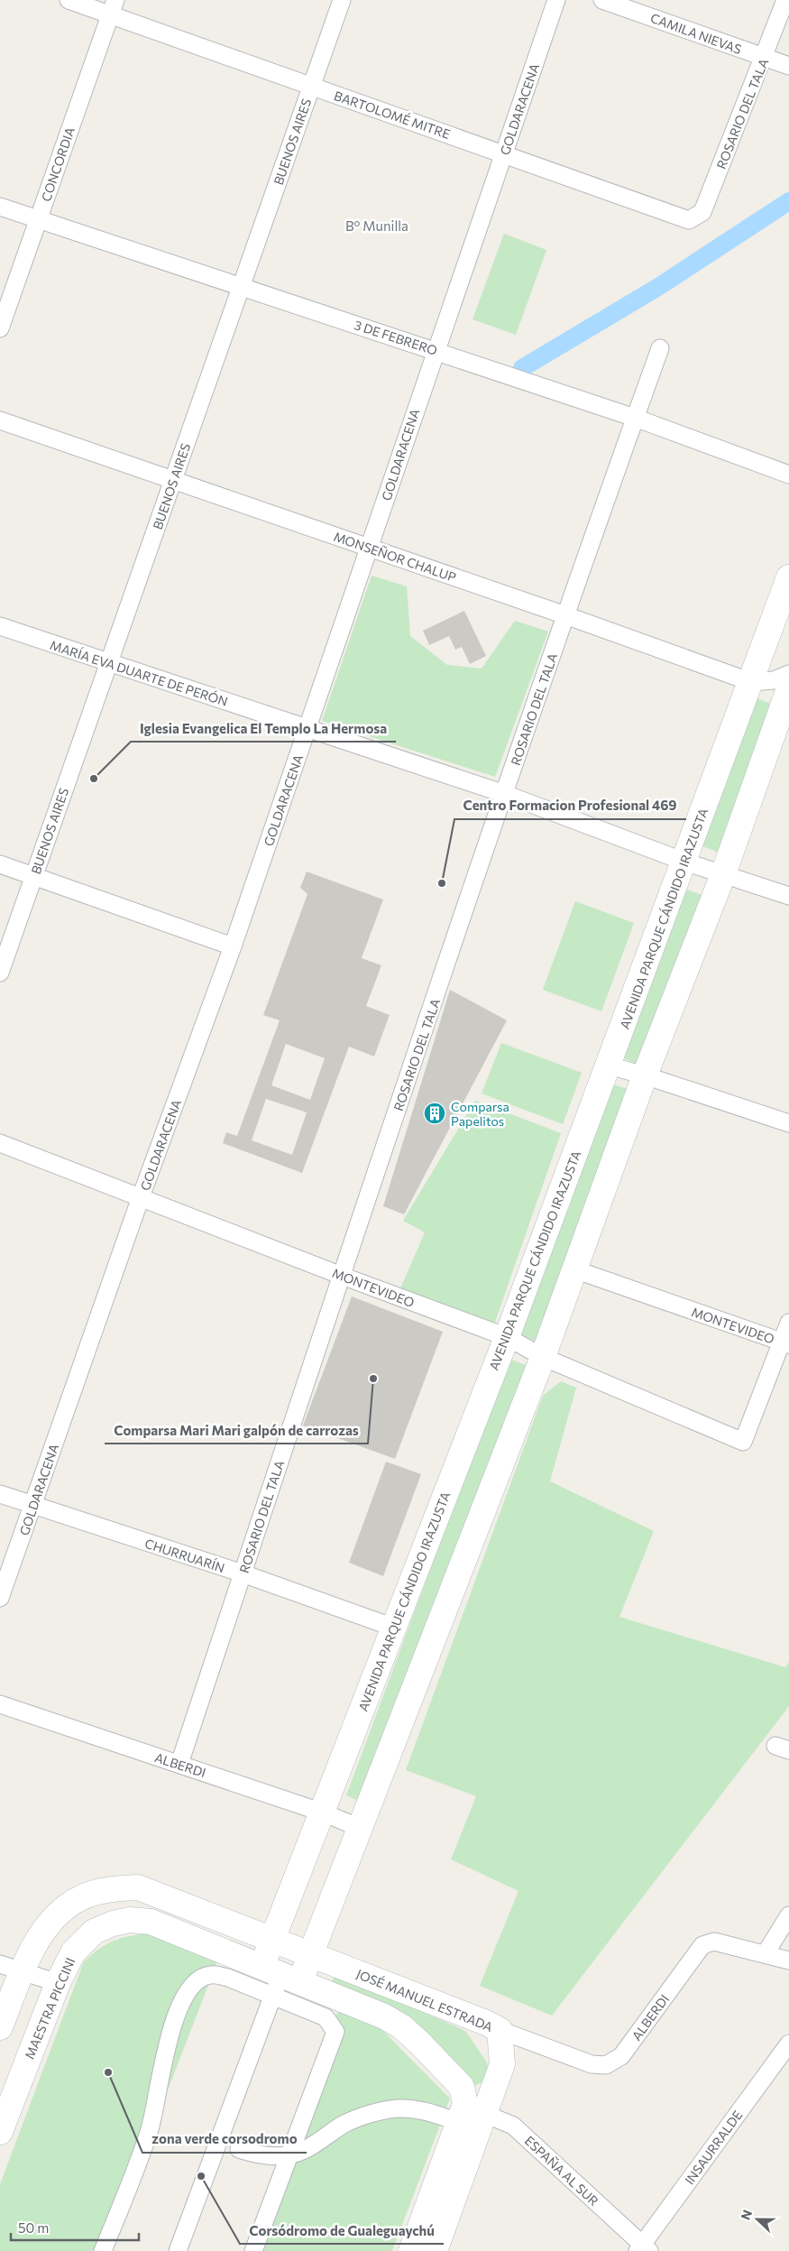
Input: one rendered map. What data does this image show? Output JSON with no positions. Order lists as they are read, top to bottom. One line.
{"streets":{"main road":["AVENIDA PARQUE CÁNDIDO IRAZUSTA","JOSÉ MANUEL ESTRADA","MAESTRA PICCINI"],"street":["CAMILA NIEVAS","GOLDARACENA","ROSARIO DEL TALA","BARTOLOMÉ MITRE","BUENOS AIRES","CONCORDIA","3 DE FEBRERO","MONSEÑOR CHALUP","MARÍA EVA DUARTE DE PERÓN","MONTEVIDEO","CHURRUARÍN","ALBERDI","INSAURRALDE","ESPAÑA AL SUR"]},"crossings":[["CAMILA NIEVAS","ROSARIO DEL TALA"],["GOLDARACENA","BARTOLOMÉ MITRE"],["GOLDARACENA","3 DE FEBRERO"],["GOLDARACENA","MONSEÑOR CHALUP"],["GOLDARACENA","MARÍA EVA DUARTE DE PERÓN"],["GOLDARACENA","MONTEVIDEO"],["GOLDARACENA","CHURRUARÍN"],["ROSARIO DEL TALA","BARTOLOMÉ MITRE"],["ROSARIO DEL TALA","3 DE FEBRERO"],["ROSARIO DEL TALA","MONSEÑOR CHALUP"],["ROSARIO DEL TALA","MARÍA EVA DUARTE DE PERÓN"],["ROSARIO DEL TALA","MONTEVIDEO"],["ROSARIO DEL TALA","CHURRUARÍN"],["ROSARIO DEL TALA","ALBERDI"],["BARTOLOMÉ MITRE","BUENOS AIRES"],["BARTOLOMÉ MITRE","CONCORDIA"],["BUENOS AIRES","3 DE FEBRERO"],["BUENOS AIRES","MONSEÑOR CHALUP"],["BUENOS AIRES","MARÍA EVA DUARTE DE PERÓN"],["CONCORDIA","3 DE FEBRERO"],["MONSEÑOR CHALUP","AVENIDA PARQUE CÁNDIDO IRAZUSTA"],["MARÍA EVA DUARTE DE PERÓN","AVENIDA PARQUE CÁNDIDO IRAZUSTA"],["AVENIDA PARQUE CÁNDIDO IRAZUSTA","MONTEVIDEO"],["AVENIDA PARQUE CÁNDIDO IRAZUSTA","CHURRUARÍN"],["AVENIDA PARQUE CÁNDIDO IRAZUSTA","ALBERDI"],["AVENIDA PARQUE CÁNDIDO IRAZUSTA","JOSÉ MANUEL ESTRADA"],["AVENIDA PARQUE CÁNDIDO IRAZUSTA","MAESTRA PICCINI"],["ALBERDI","JOSÉ MANUEL ESTRADA"],["JOSÉ MANUEL ESTRADA","ESPAÑA AL SUR"],["INSAURRALDE","ESPAÑA AL SUR"]],"districts":["Bº Munilla"],"places":{"other":["Iglesia Evangelica El Templo La Hermosa","Centro Formacion Profesional 469","Comparsa Mari Mari galpón de carrozas","zona verde corsodromo","Corsódromo de Gualeguaychú"],"building":["Comparsa Papelitos"]},"scale_bar":"50 m","north":"left"}
